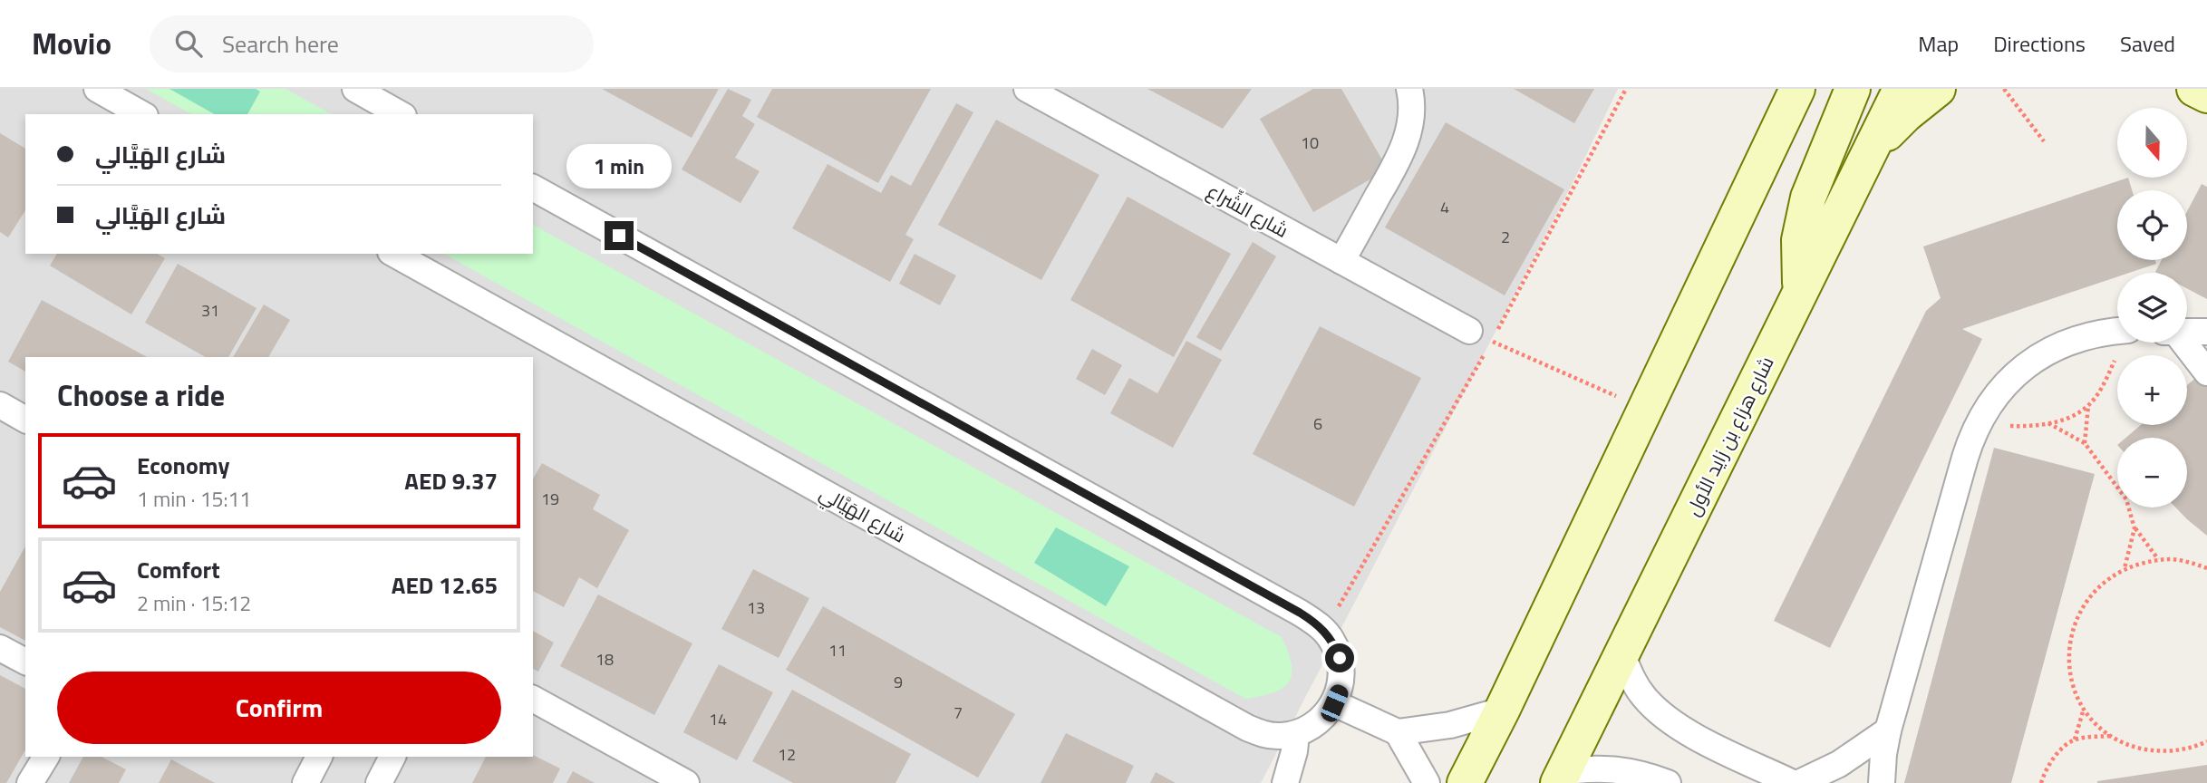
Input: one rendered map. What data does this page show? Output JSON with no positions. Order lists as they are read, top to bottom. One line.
{"streets":{"main road":["شارع هزاع بن زايد الأول"],"street":["شارع الشِّراع","شارع الهَيَّالي"]},"house_numbers":["10","4","2","31","6","19","13","11","18","9","7","14","12"],"north":"bottom","page":{"header":"Movio","search":"Search here","nav":["Map","Directions","Saved"],"map_buttons":["+","−"],"banner":["شارع الهَيَّالي","شارع الهَيَّالي"],"bubble":"1 min","heading":"Choose a ride","list":[{"name":"Economy","note":"1 min · 15:11","value":"AED 9.37"},{"name":"Comfort","note":"2 min · 15:12","value":"AED 12.65"}],"buttons":"Confirm"}}
